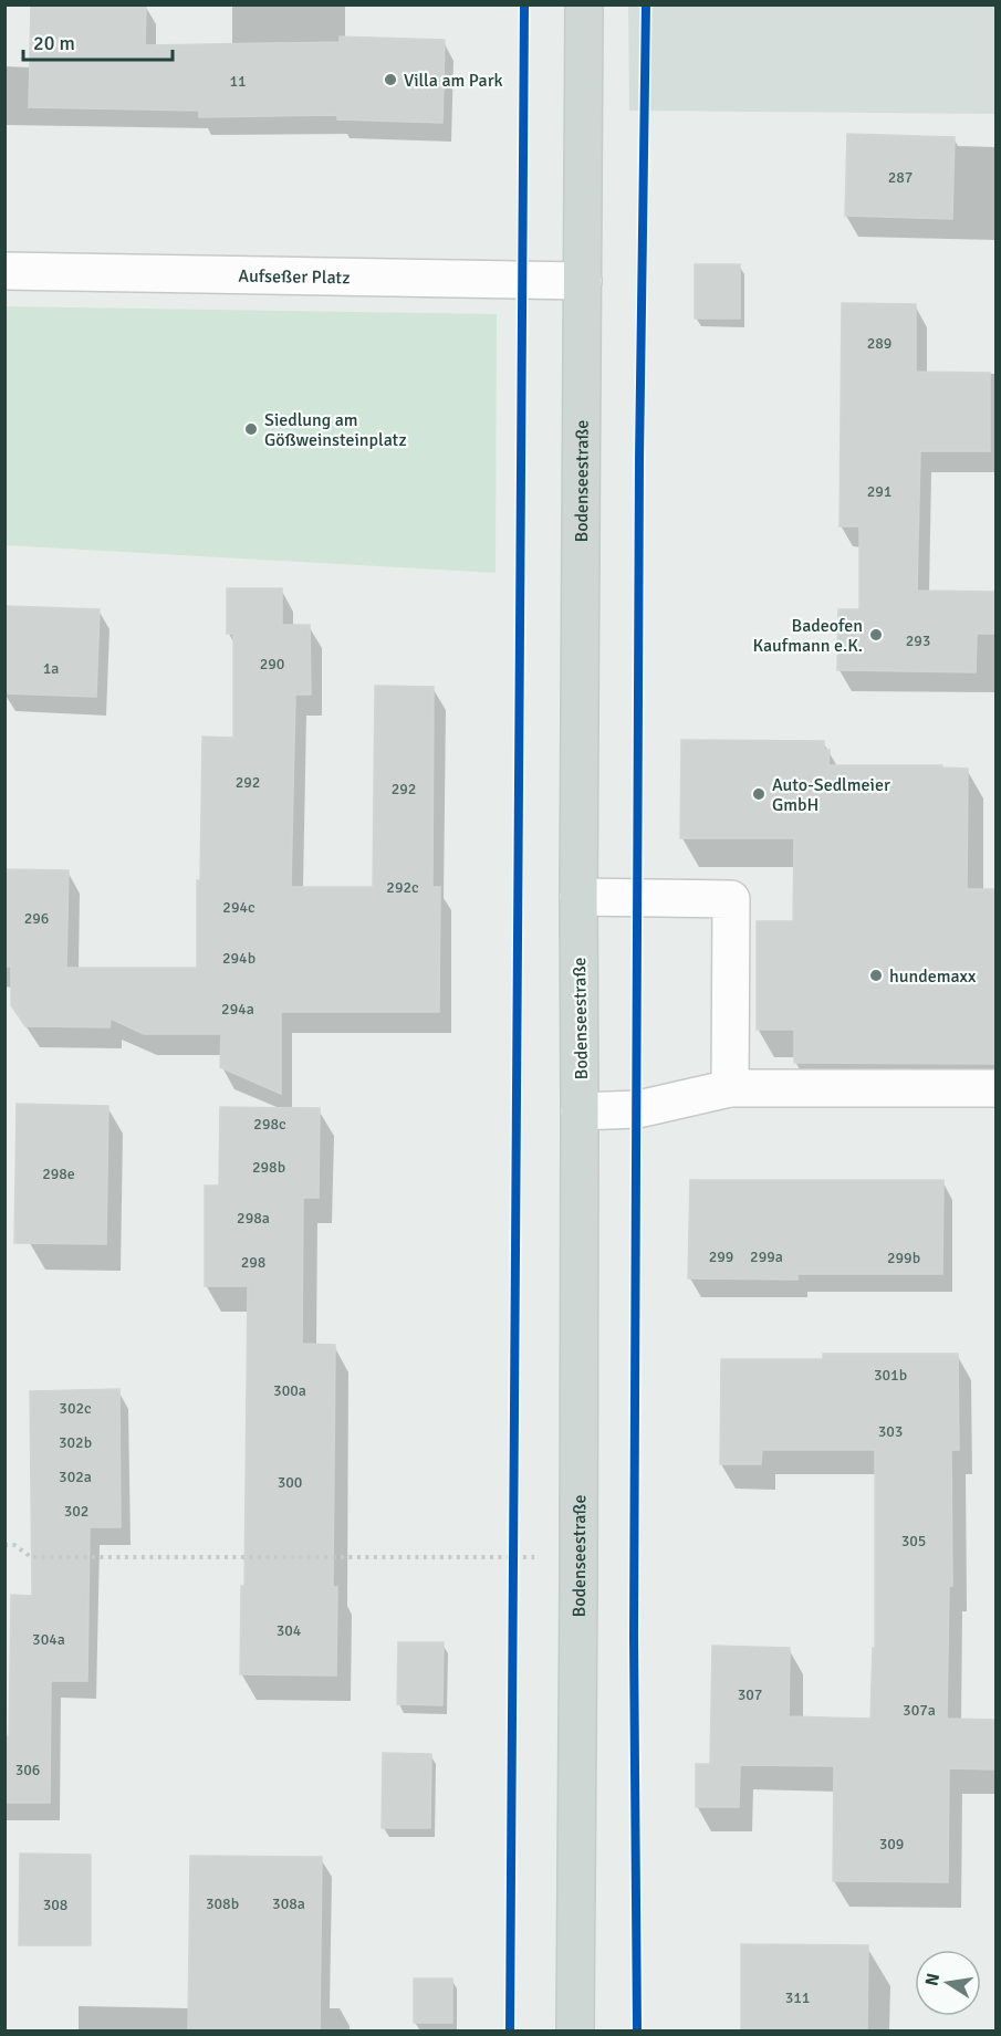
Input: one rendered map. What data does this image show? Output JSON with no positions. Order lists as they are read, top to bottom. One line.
{"streets":{"main road":["Bodenseestraße"],"street":["Aufseßer Platz"]},"crossings":[["Aufseßer Platz","Bodenseestraße"]],"places":["Villa am Park","Siedlung am Gößweinsteinplatz","Badeofen Kaufmann e.K.","Auto-Sedlmeier GmbH","hundemaxx"],"house_numbers":["11","287","289","291","293","290","1a","292","292","292c","294c","296","294b","294a","298c","298b","298e","298a","299","299a","299b","298","301b","300a","302c","303","302b","302a","300","302","305","304","304a","307","307a","306","309","308b","308a","308","311"],"scale_bar":"20 m","north":"left"}
